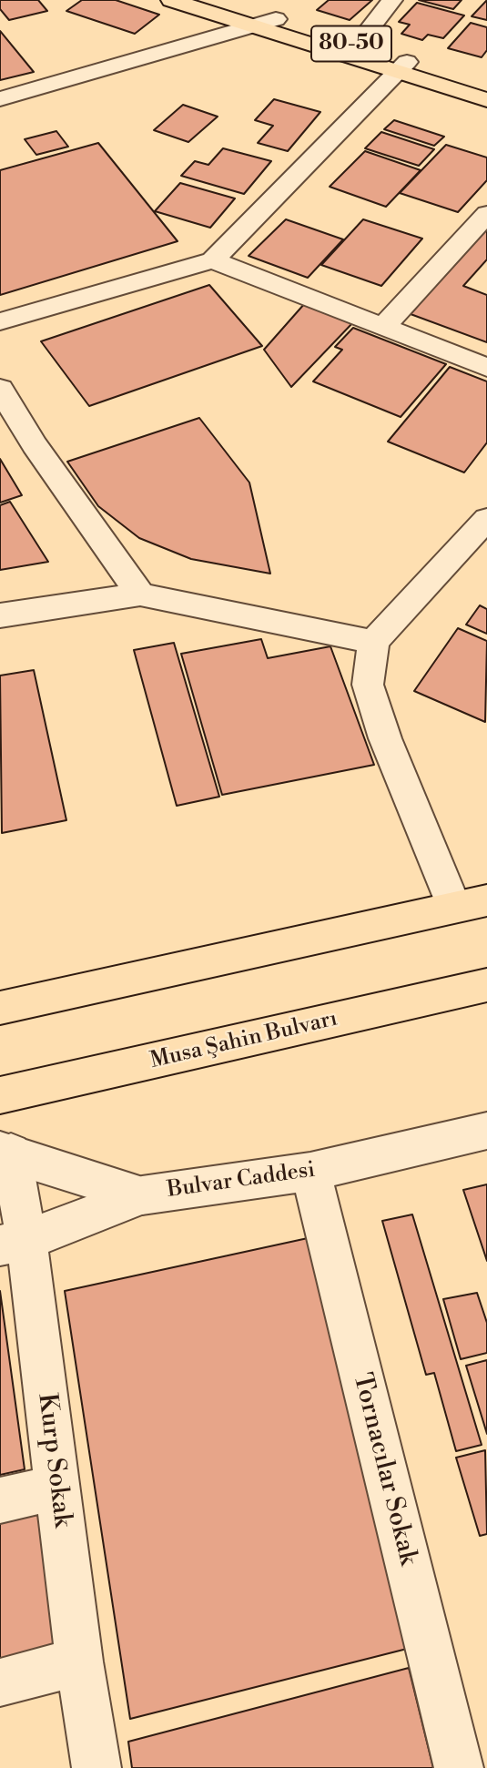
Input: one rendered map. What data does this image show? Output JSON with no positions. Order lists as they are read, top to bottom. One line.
{"streets":{"main road":["80-50","Musa Şahin Bulvarı"],"street":["Bulvar Caddesi","Kurp Sokak","Tornacılar Sokak"]},"crossings":[["Bulvar Caddesi","Kurp Sokak"],["Bulvar Caddesi","Tornacılar Sokak"]]}
